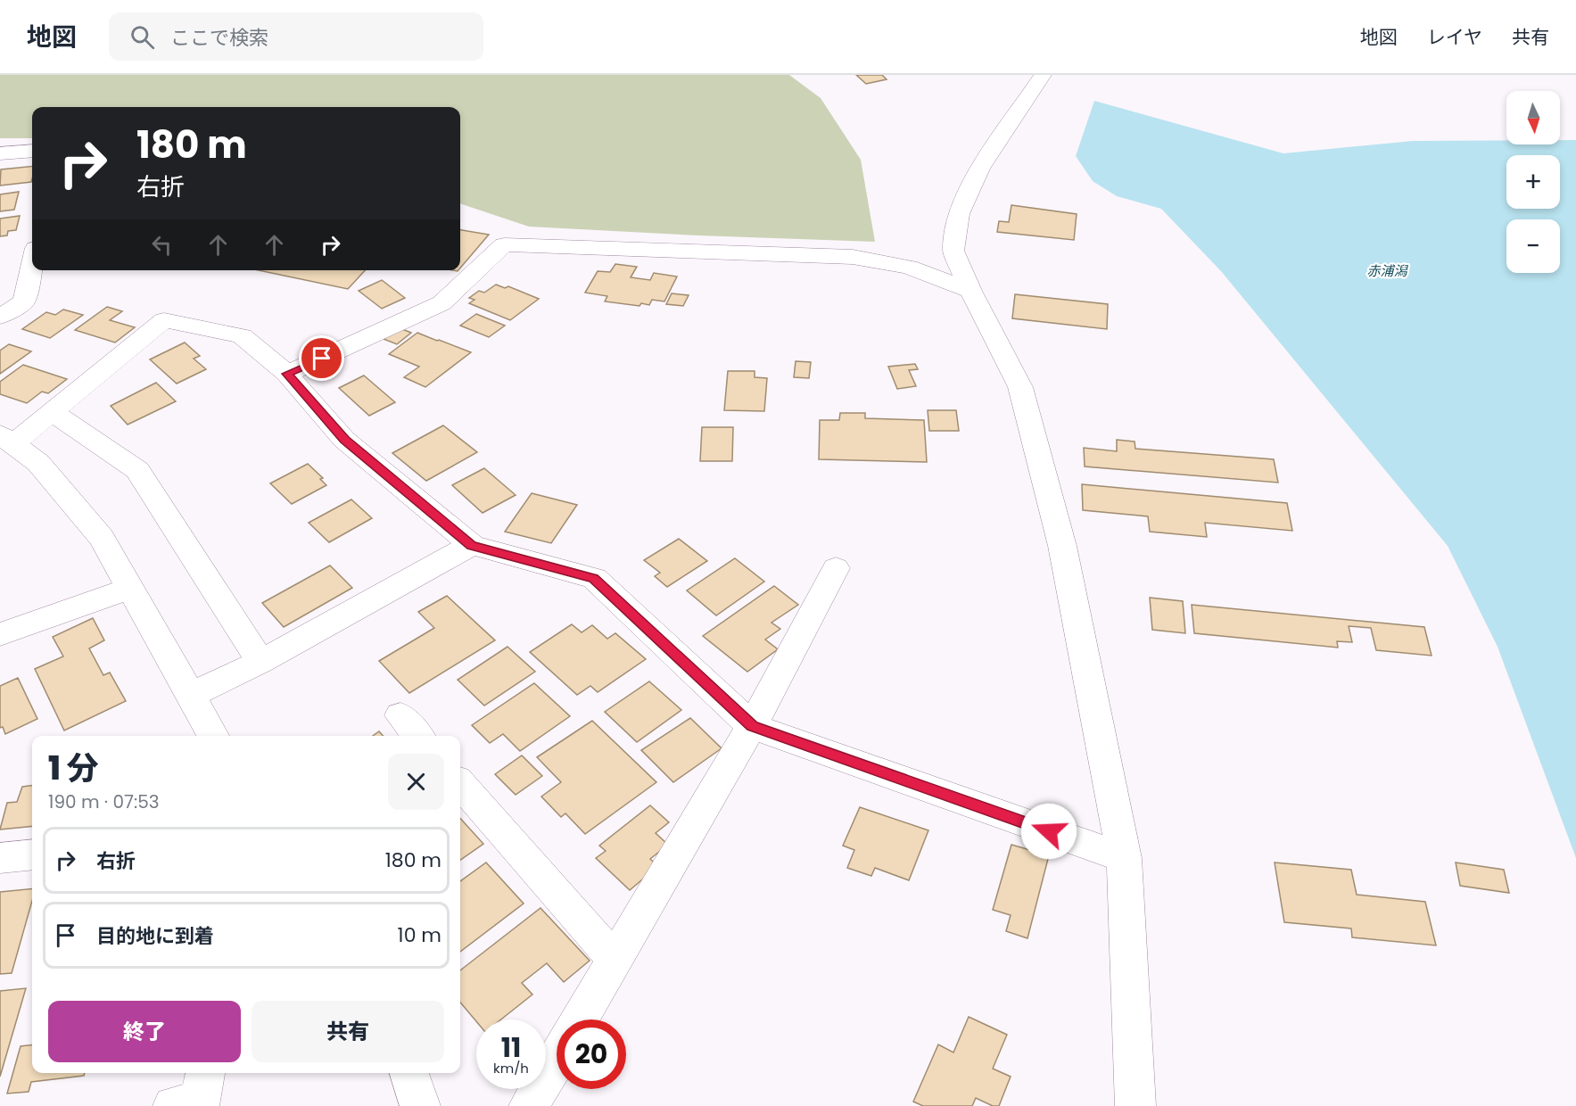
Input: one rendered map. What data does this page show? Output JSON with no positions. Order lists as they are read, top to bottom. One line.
{"water":["赤浦潟"],"north":"bottom","page":{"header":"地図","search":"ここで検索","nav":["地図","レイヤ","共有"],"map_buttons":["+","−"],"turn":["180 m","右折"],"heading":["1 分","190 m · 07:53"],"list":[{"name":"右折","value":"180 m"},{"name":"目的地に到着","value":"10 m"}],"buttons":["終了","共有"],"speed":"11 km/h","limit":"20"}}
